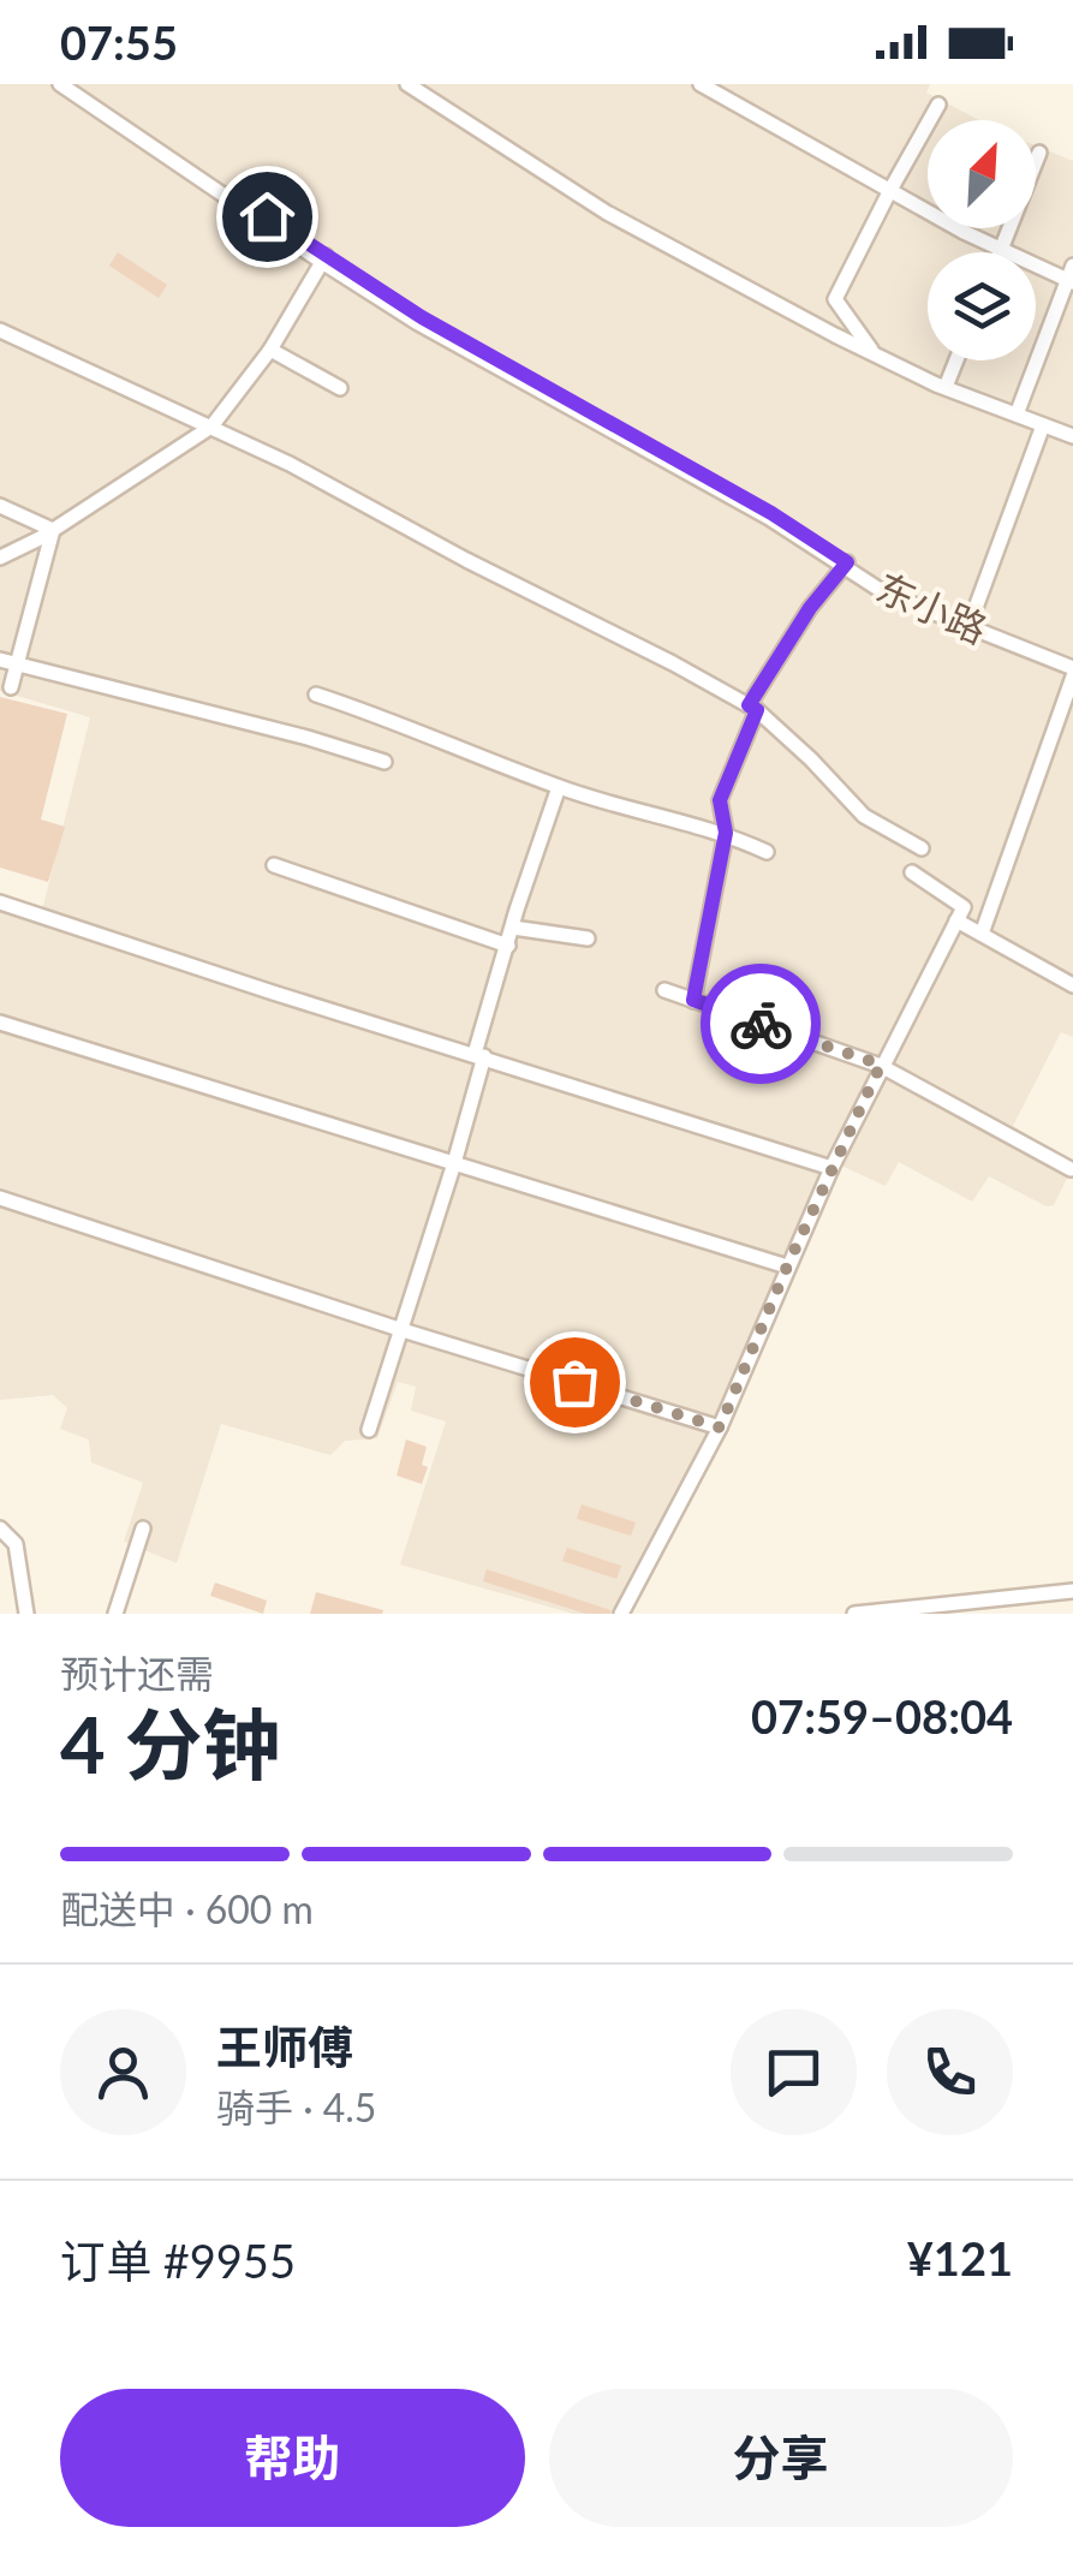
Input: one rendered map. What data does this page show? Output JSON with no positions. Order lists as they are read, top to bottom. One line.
{"streets":{"street":["东小路"]},"north":"top right","page":{"status":"07:55","heading":["4 分钟","预计还需","07:59–08:04"],"panel":["王师傅","骑手 · 4.5","订单 #9955","¥121"],"bar":"配送中 · 600 m","buttons":["帮助","分享"]}}
